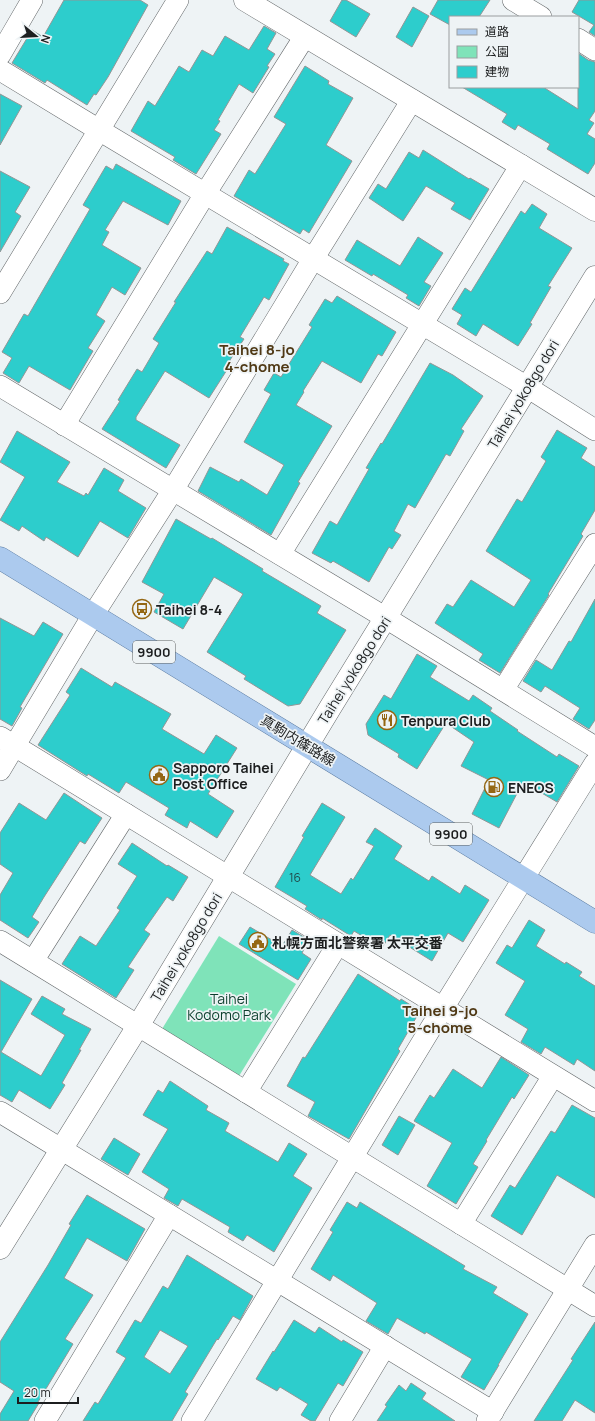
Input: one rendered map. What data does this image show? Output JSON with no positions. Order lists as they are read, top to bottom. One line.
{"streets":{"main road":["9900","真駒内篠路線"],"street":["Taihei yoko8go dori"]},"crossings":[["Taihei yoko8go dori","真駒内篠路線"]],"districts":["Taihei 8-jo 4-chome","Taihei 9-jo 5-chome"],"parks":["Taihei Kodomo Park"],"places":{"bus stop":["Taihei 8-4"],"restaurant":["Tenpura Club"],"public building":["Sapporo Taihei Post Office","札幌方面北警察署 太平交番"],"fuel station":["ENEOS"]},"house_numbers":["16"],"legend":["道路","公園","建物"],"scale_bar":"20 m","north":"right"}
